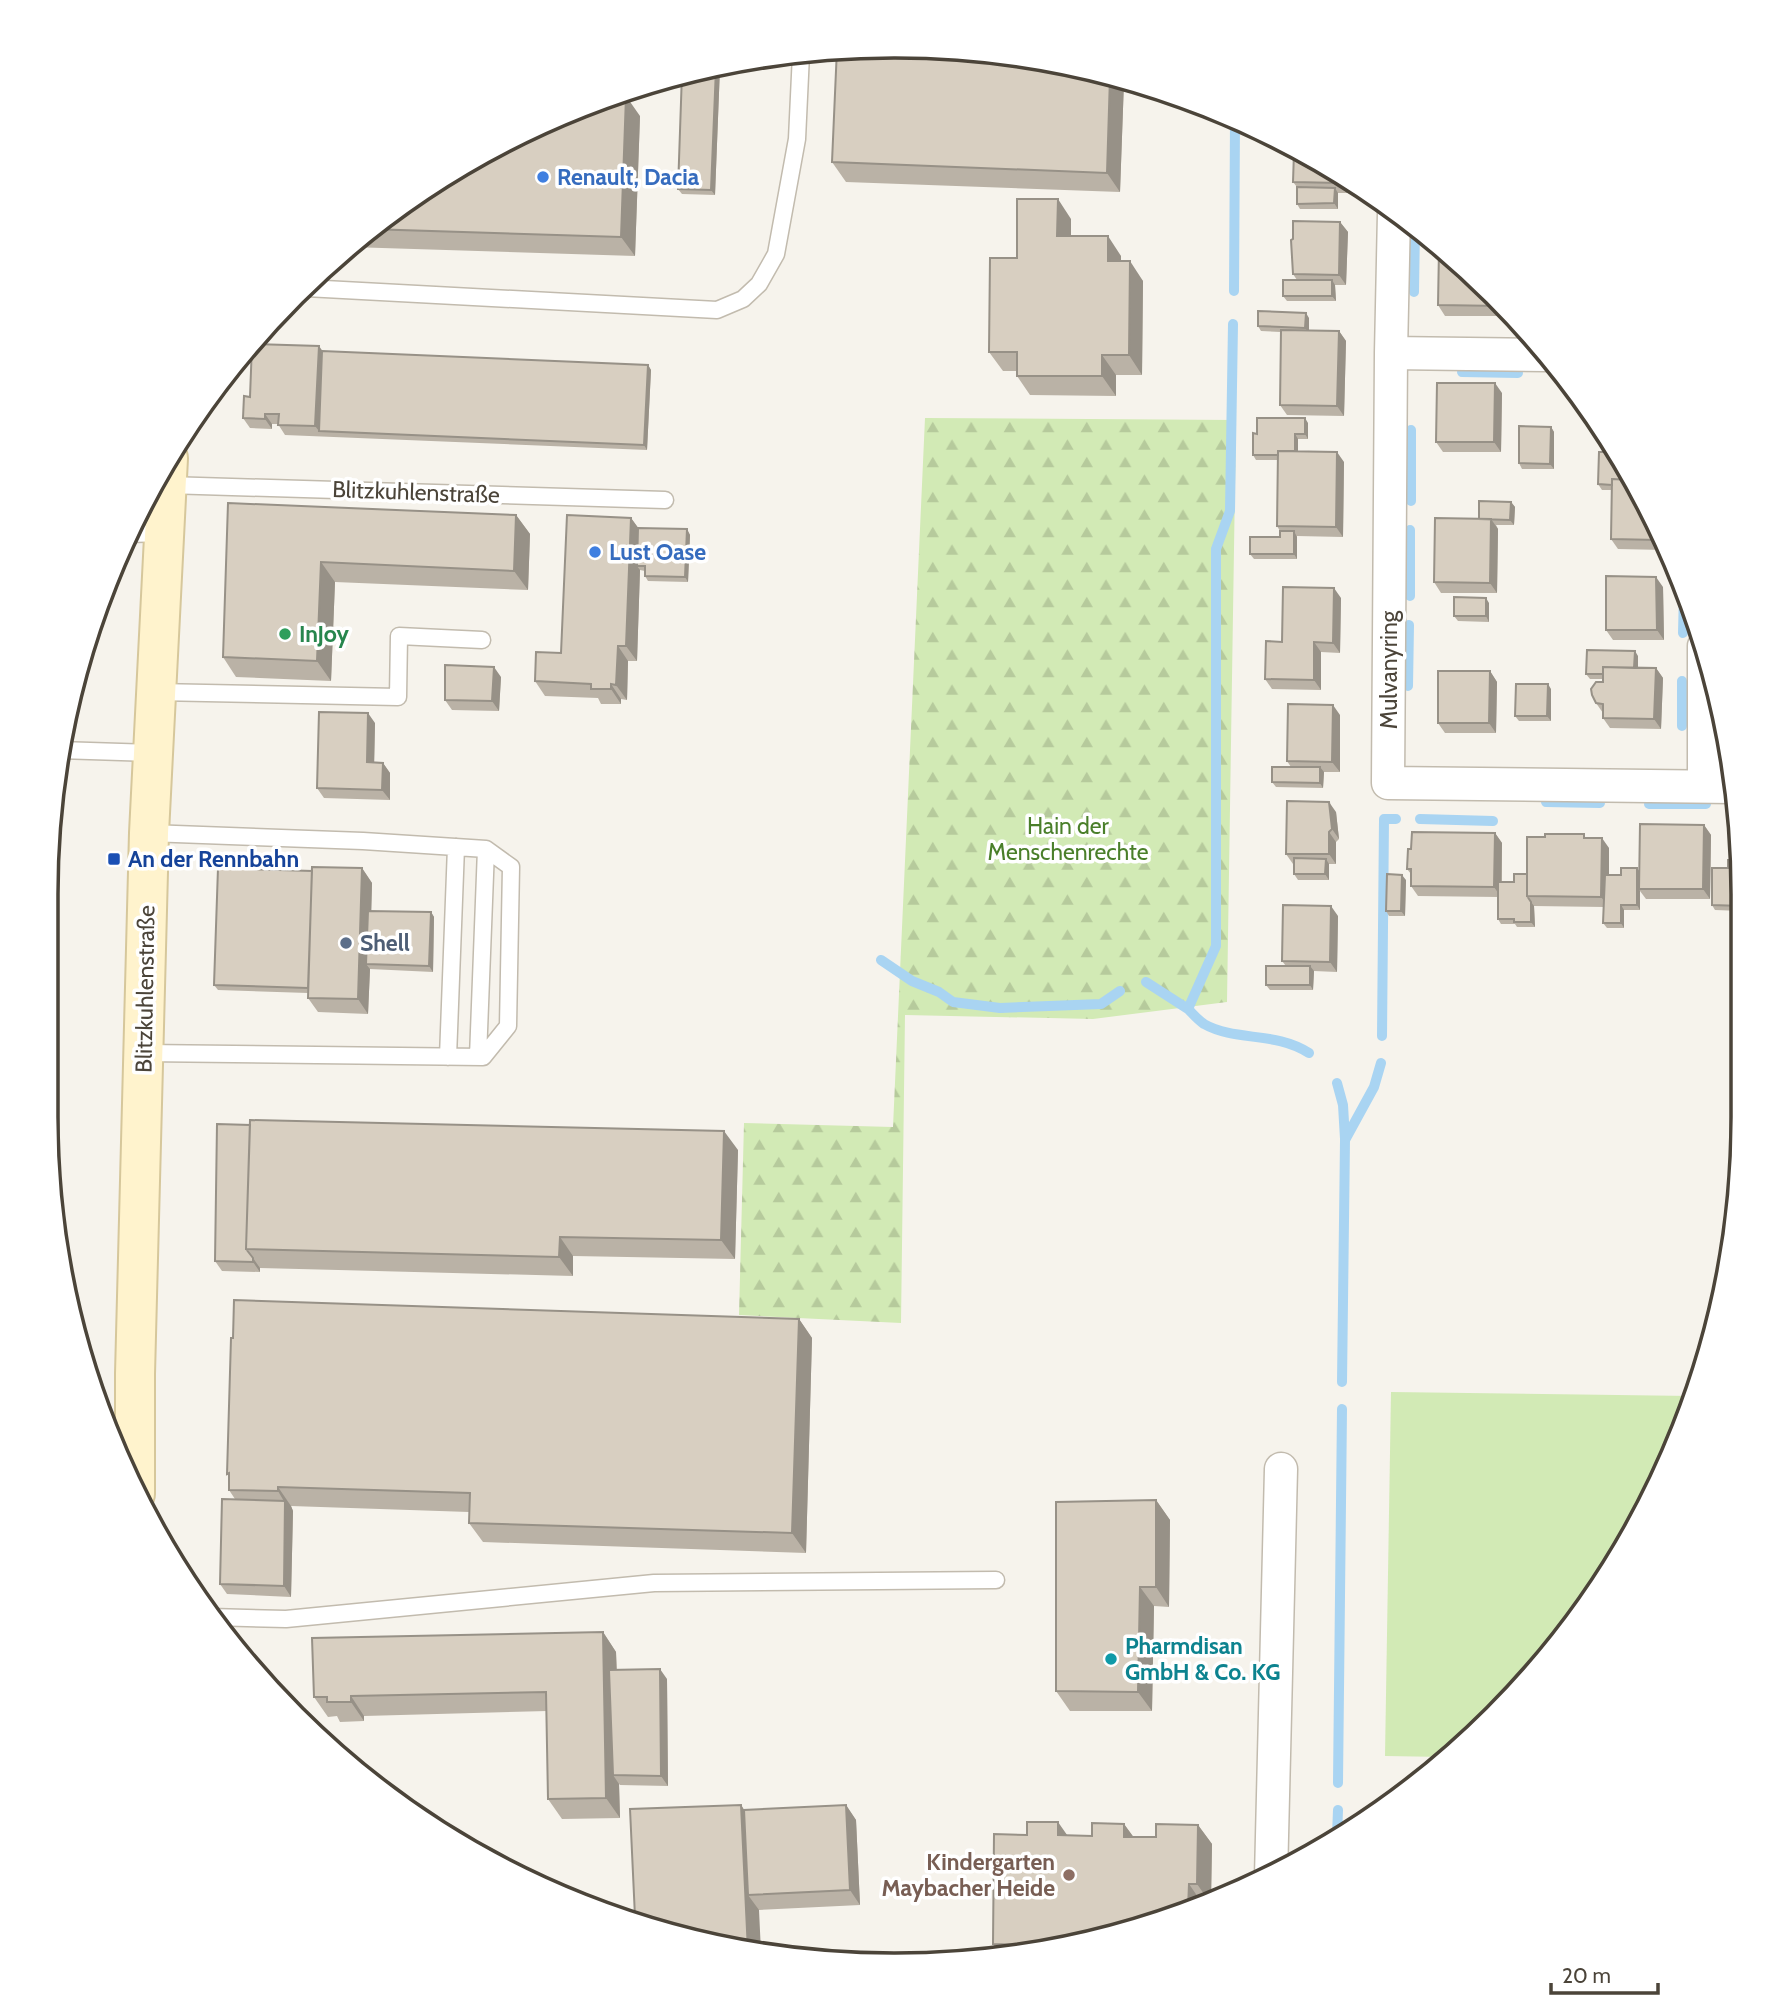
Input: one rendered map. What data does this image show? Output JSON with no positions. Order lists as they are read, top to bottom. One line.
{"streets":{"main road":["Blitzkuhlenstraße"],"street":["Mulvanyring"]},"parks":["Hain der Menschenrechte"],"places":{"other":["Renault, Dacia","Lust Oase","InJoy","Shell","Pharmdisan GmbH & Co. KG","Kindergarten Maybacher Heide"],"transit":["An der Rennbahn"]},"scale_bar":"20 m"}
